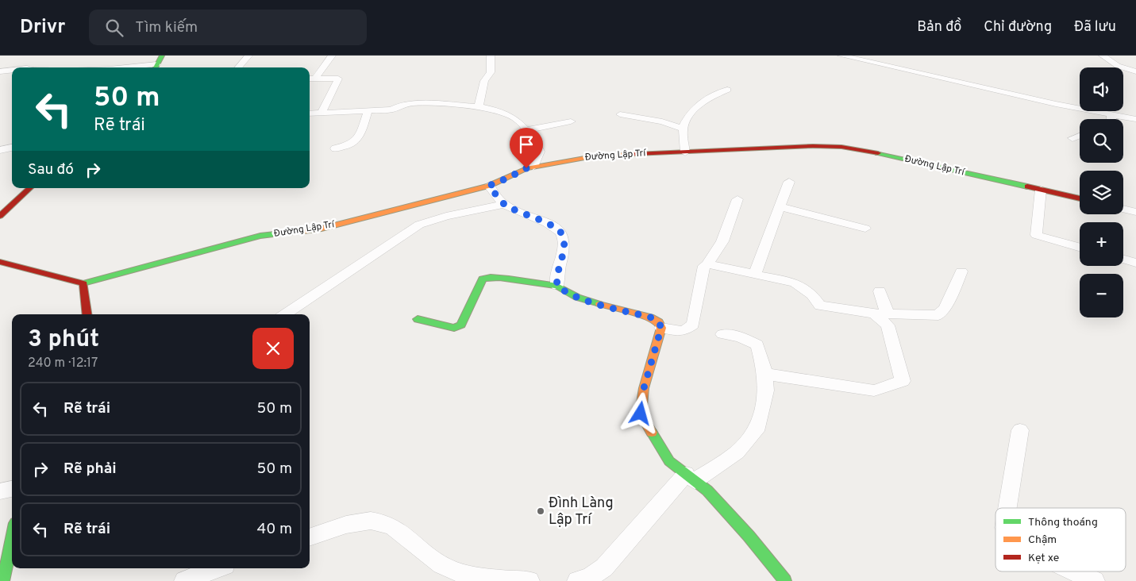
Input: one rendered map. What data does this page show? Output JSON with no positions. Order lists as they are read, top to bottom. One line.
{"streets":{"street":["Đường Lập Trí"]},"places":["Đình Làng Lập Trí"],"legend":["Thông thoáng","Chậm","Kẹt xe"],"page":{"header":"Drivr","search":"Tìm kiếm","nav":["Bản đồ","Chỉ đường","Đã lưu"],"map_buttons":["+","−"],"turn":["50 m","Rẽ trái"],"then":"Sau đó","heading":["3 phút","240 m · 12:17"],"list":[{"name":"Rẽ trái","value":"50 m"},{"name":"Rẽ phải","value":"50 m"},{"name":"Rẽ trái","value":"40 m"}]}}
